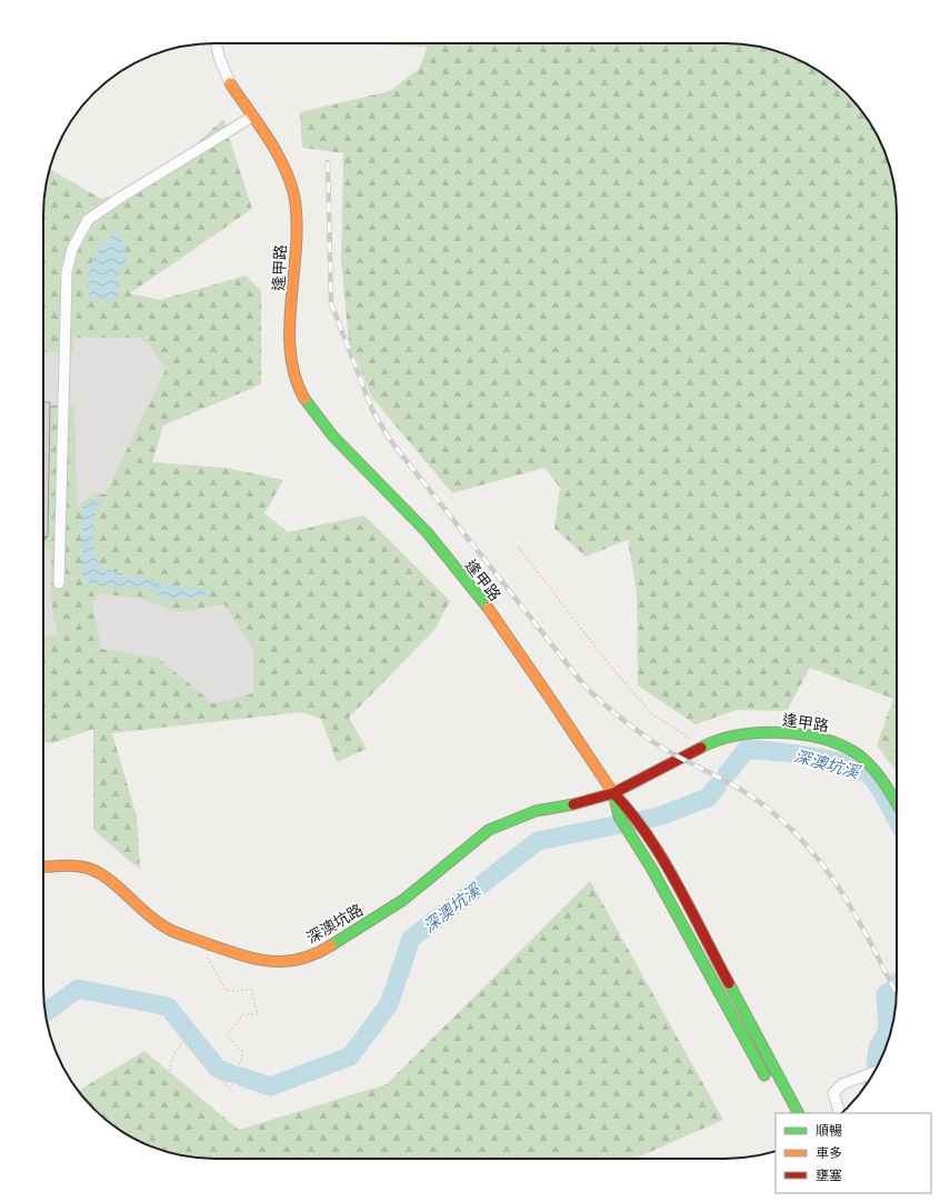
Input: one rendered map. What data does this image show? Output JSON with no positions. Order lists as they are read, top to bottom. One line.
{"streets":{"main road":["逢甲路","深澳坑路"]},"crossings":[["逢甲路","深澳坑路"]],"water":["深澳坑溪"],"legend":["順暢","車多","壅塞"]}
